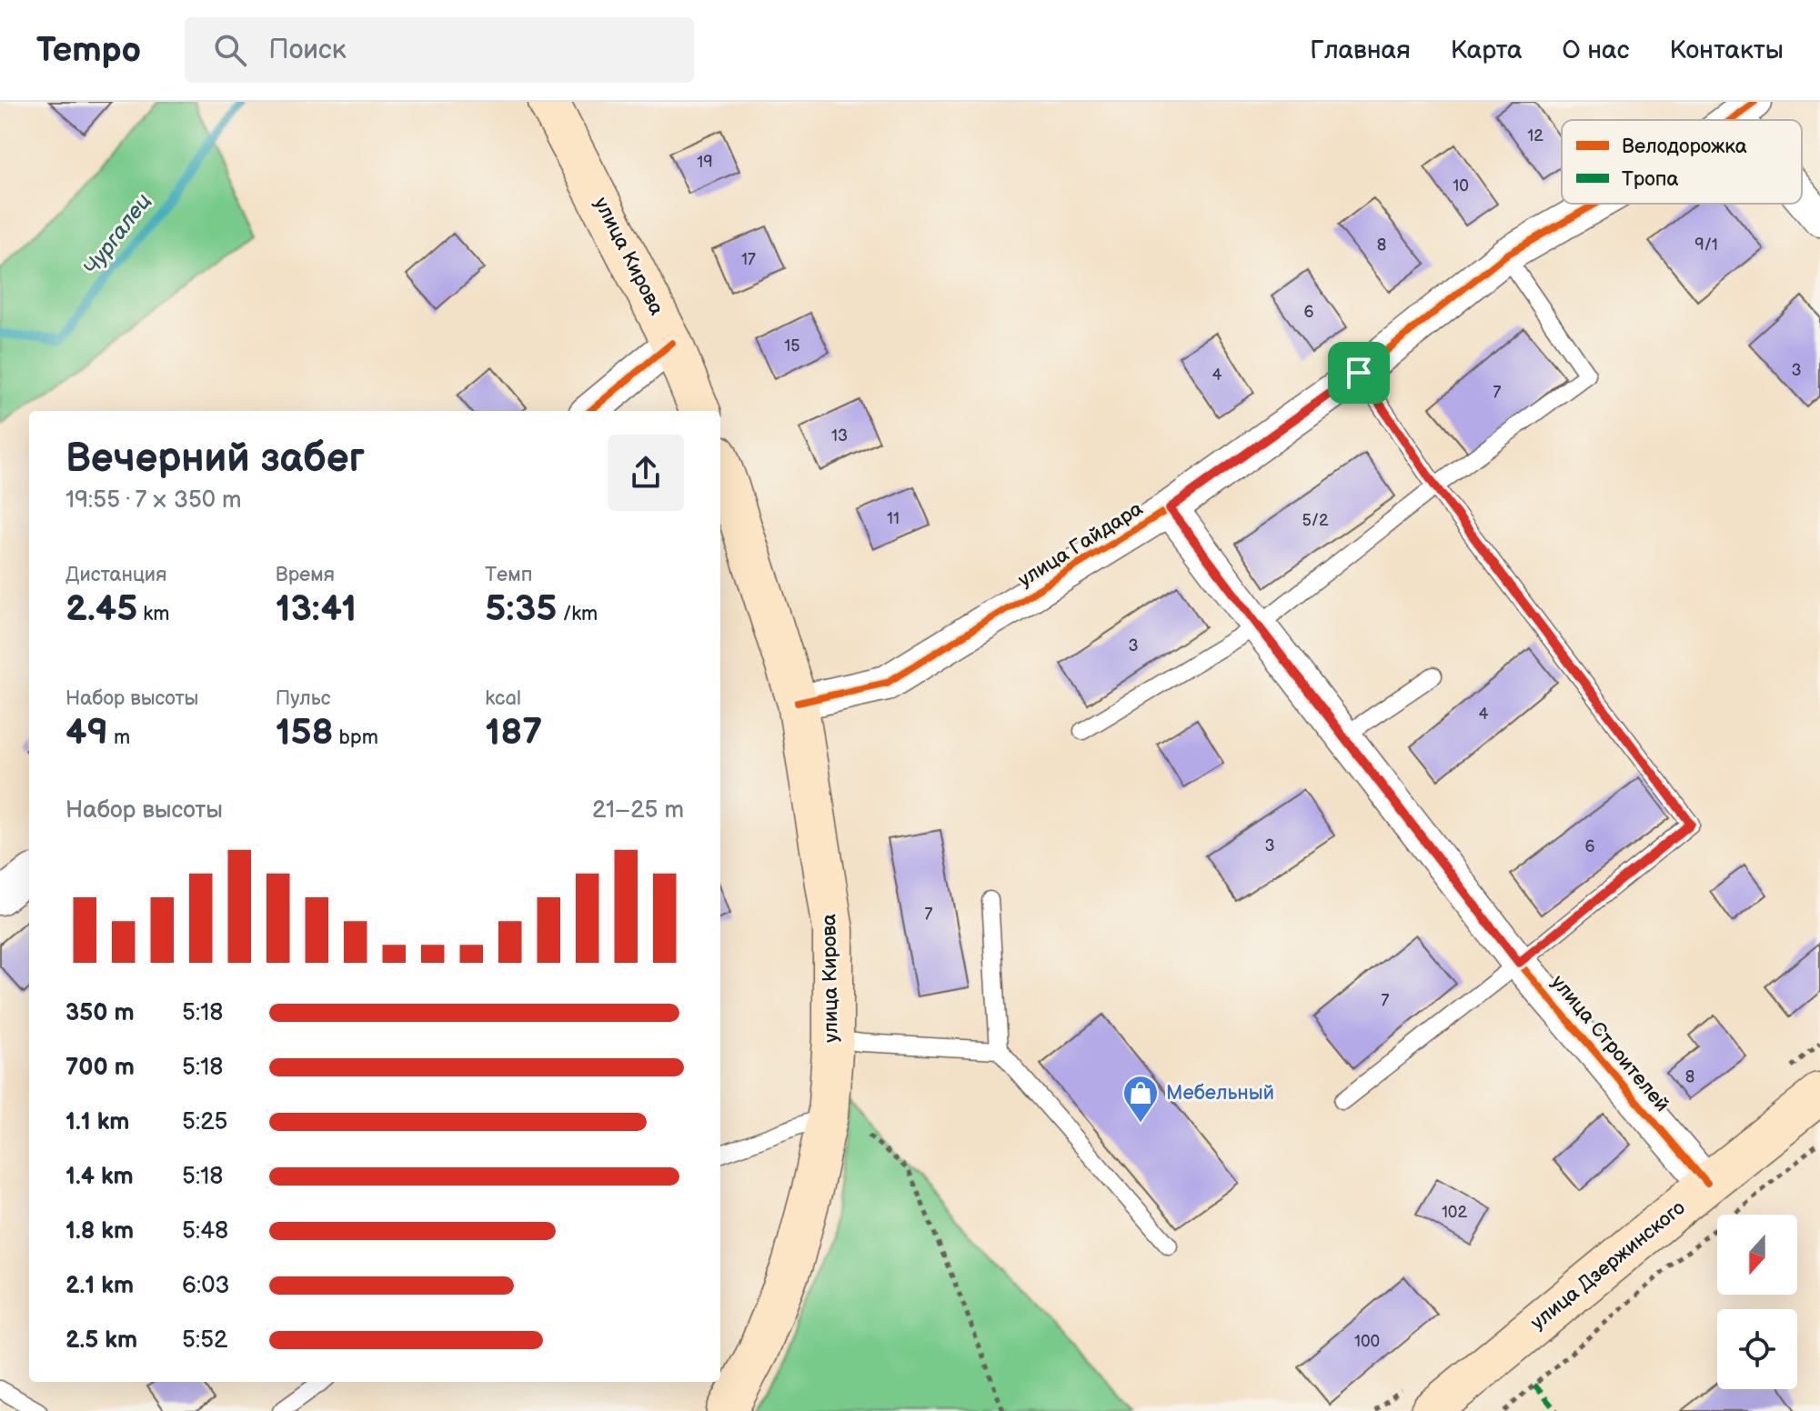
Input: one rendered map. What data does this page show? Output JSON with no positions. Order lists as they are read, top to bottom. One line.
{"streets":{"main road":["улица Кирова","улица Дзержинского"],"street":["улица Гайдара","улица Строителей"]},"crossings":[["улица Кирова","улица Гайдара"],["улица Гайдара","улица Строителей"],["улица Строителей","улица Дзержинского"]],"water":["Чургалец"],"places":{"shop":["Мебельный"]},"house_numbers":["12","19","10","8","9/1","17","6","15","3","4","7","13","11","5/2","3","4","3","6","7","7","8","102","100"],"legend":["Велодорожка","Тропа"],"north":"bottom","page":{"header":"Tempo","search":"Поиск","nav":["Главная","Карта","О нас","Контакты"],"heading":["Вечерний забег","19:55 · 7 × 350 m"],"stats":[["Дистанция","2.45 km"],["Время","13:41"],["Темп","5:35 /km"],["Набор высоты","49 m"],["Пульс","158 bpm"],["kcal","187"]],"chart":["Набор высоты","21–25 m"],"list":[{"name":"350 m","note":"5:18"},{"name":"700 m","note":"5:18"},{"name":"1.1 km","note":"5:25"},{"name":"1.4 km","note":"5:18"},{"name":"1.8 km","note":"5:48"},{"name":"2.1 km","note":"6:03"},{"name":"2.5 km","note":"5:52"}]}}
